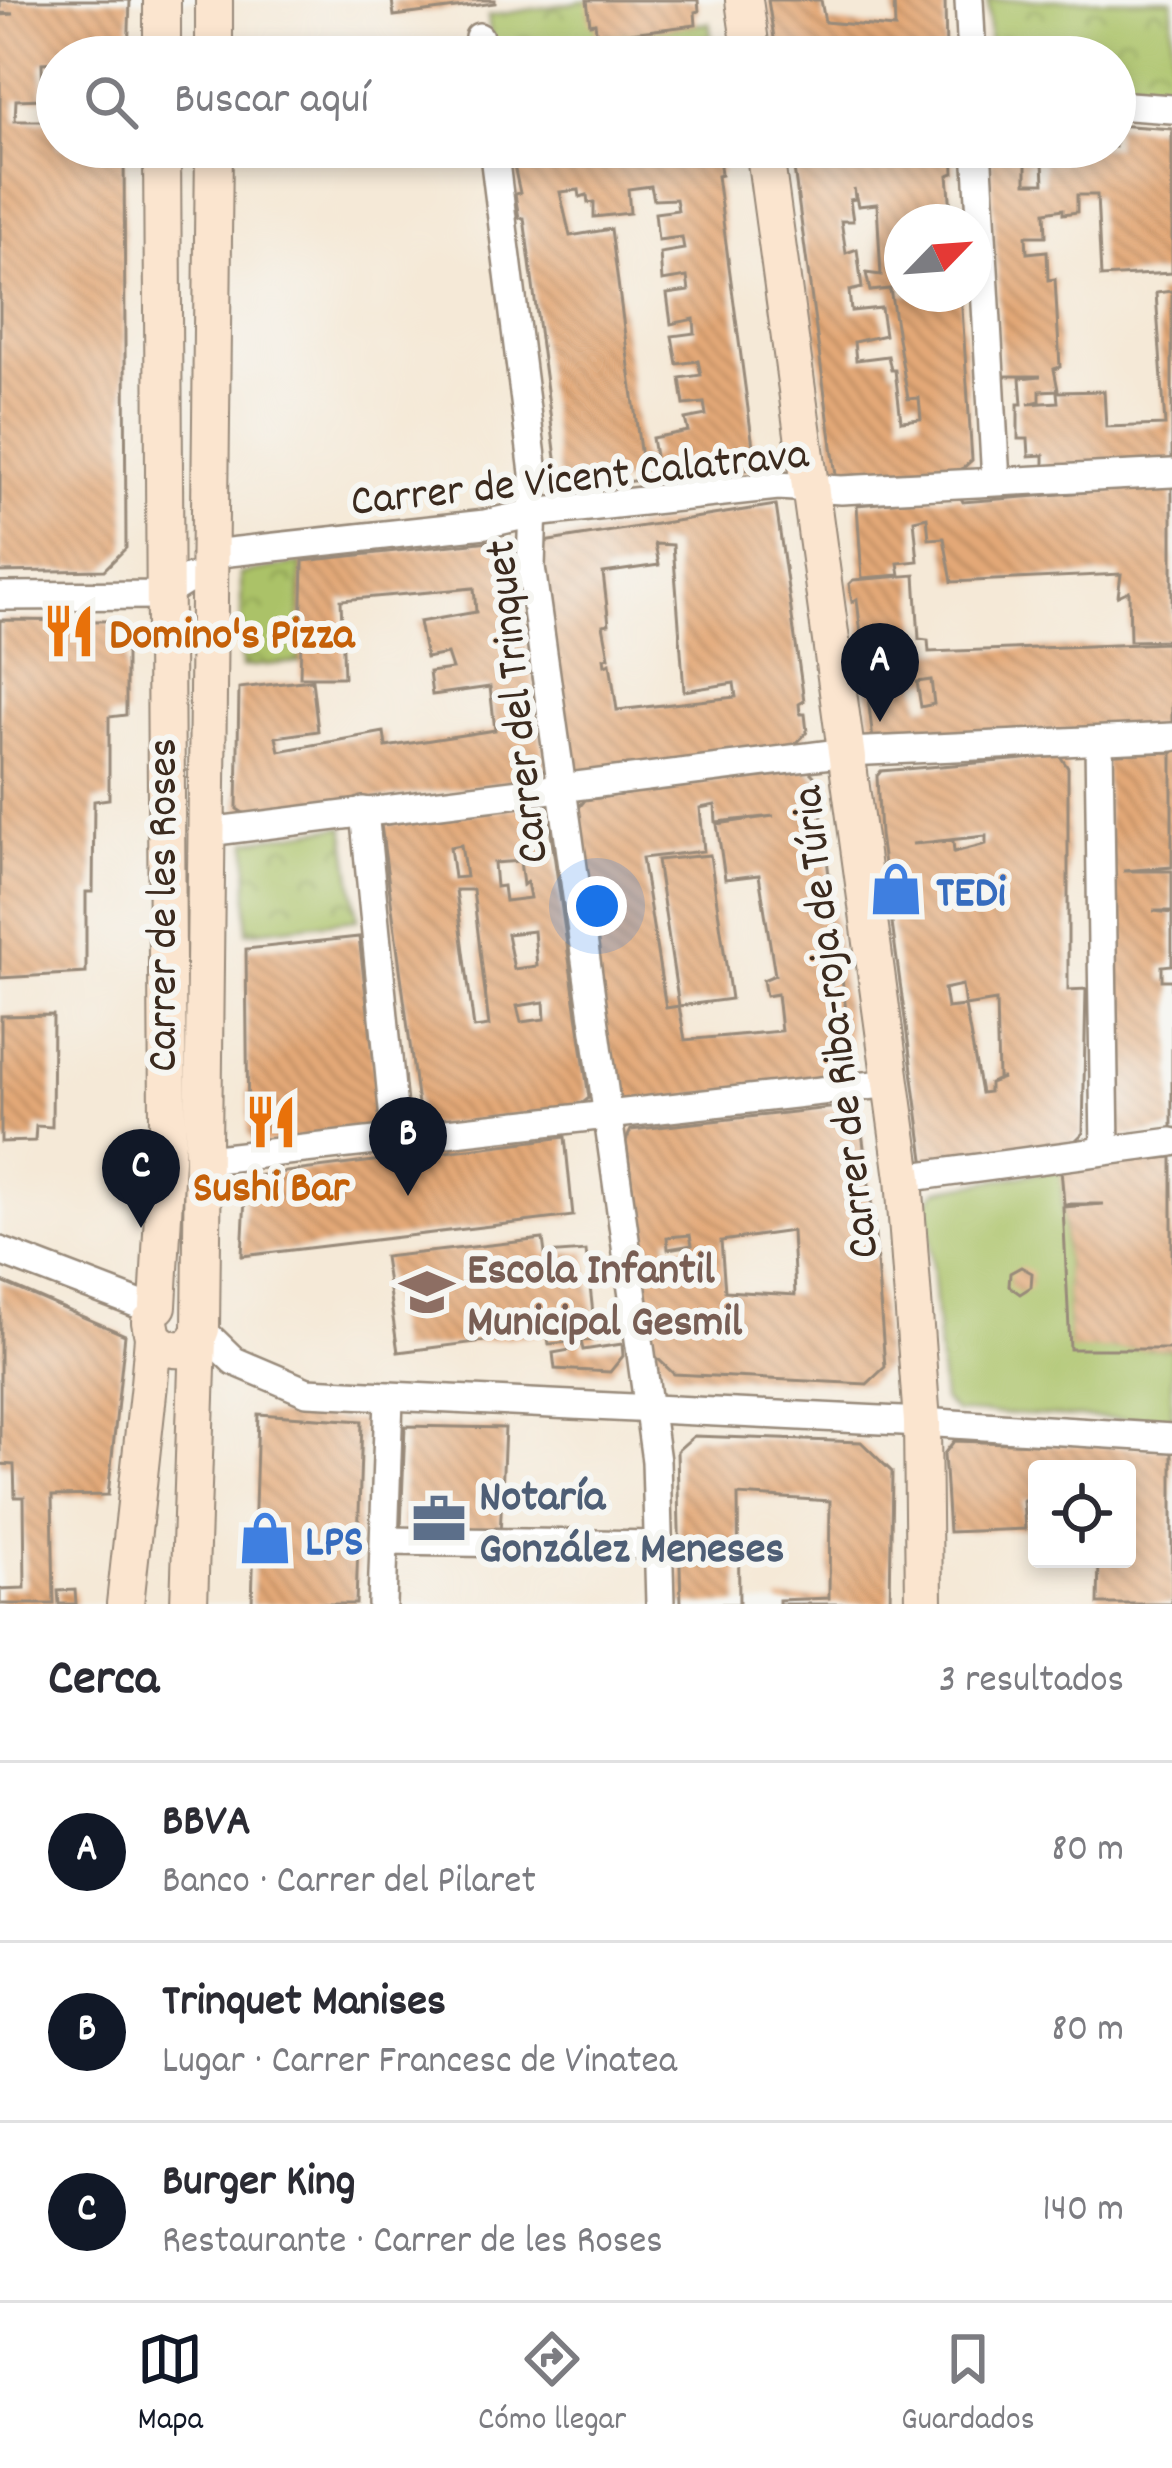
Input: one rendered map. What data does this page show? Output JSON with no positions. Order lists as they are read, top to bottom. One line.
{"streets":{"main road":["Carrer de les Roses","Carrer de Riba-roja de Túria"],"street":["Carrer de Vicent Calatrava","Carrer del Trinquet"]},"crossings":[["Carrer de Vicent Calatrava","Carrer del Trinquet"],["Carrer de Vicent Calatrava","Carrer de les Roses"],["Carrer de Vicent Calatrava","Carrer de Riba-roja de Túria"]],"places":{"restaurant":["Domino's Pizza","Sushi Bar"],"shop":["TEDi","LPS"],"school or university":["Escola Infantil Municipal Gesmil"],"office":["Notaría González Meneses"]},"north":"top right","page":{"search":"Buscar aquí","pins":["A","B","C"],"heading":["Cerca","3 resultados"],"list":[{"mark":"A","name":"BBVA","note":"Banco · Carrer del Pilaret","value":"80 m"},{"mark":"B","name":"Trinquet Manises","note":"Lugar · Carrer Francesc de Vinatea","value":"80 m"},{"mark":"C","name":"Burger King","note":"Restaurante · Carrer de les Roses","value":"140 m"}],"nav":["Mapa","Cómo llegar","Guardados"]}}
